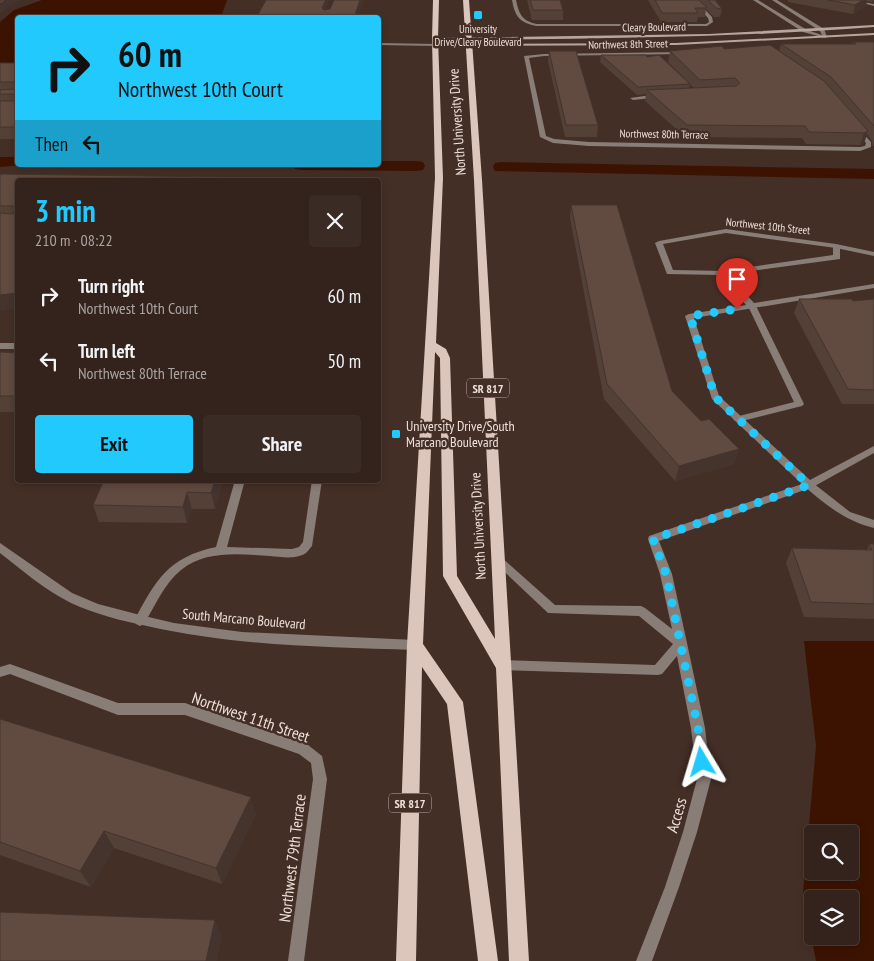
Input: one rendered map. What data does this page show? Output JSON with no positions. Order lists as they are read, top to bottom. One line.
{"streets":{"main road":["North University Drive","SR 817"],"street":["Cleary Boulevard","Northwest 8th Street","Northwest 80th Terrace","Northwest 10th Street","South Marcano Boulevard","Northwest 11th Street","Access","Northwest 79th Terrace"]},"crossings":[["Cleary Boulevard","North University Drive"],["Northwest 8th Street","Northwest 80th Terrace"],["North University Drive","South Marcano Boulevard"],["Northwest 11th Street","Northwest 79th Terrace"]],"places":{"transit":["University Drive/Cleary Boulevard","University Drive/South Marcano Boulevard"]},"page":{"turn":["60 m","Northwest 10th Court"],"then":"Then","heading":["3 min","210 m · 08:22"],"list":[{"name":"Turn right","note":"Northwest 10th Court","value":"60 m"},{"name":"Turn left","note":"Northwest 80th Terrace","value":"50 m"}],"buttons":["Exit","Share"]}}
